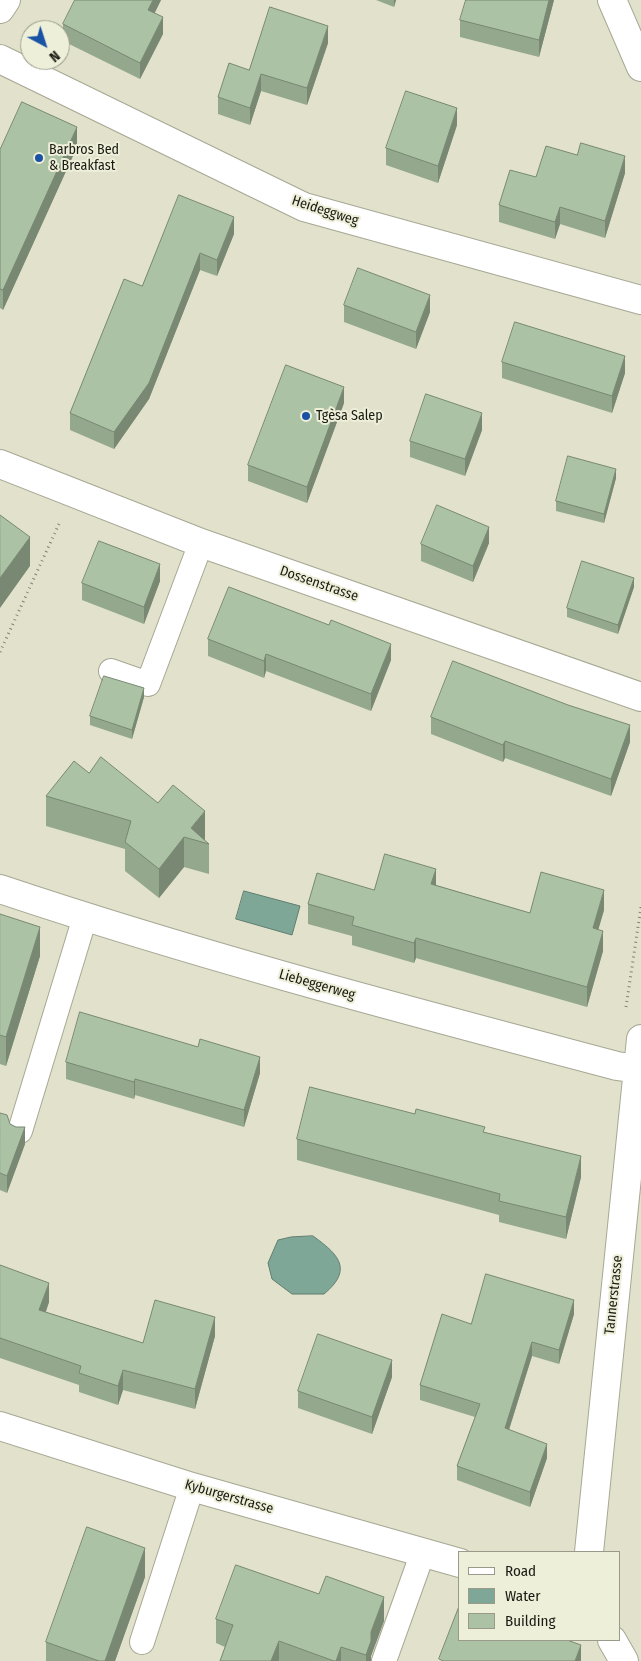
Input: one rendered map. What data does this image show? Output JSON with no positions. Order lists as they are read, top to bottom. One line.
{"streets":{"street":["Heideggweg","Dossenstrasse","Liebeggerweg","Tannerstrasse","Kyburgerstrasse"]},"crossings":[["Liebeggerweg","Tannerstrasse"]],"places":["Barbros Bed & Breakfast","Tgèsa Salep"],"legend":["Road","Water","Building"],"north":"bottom right"}
